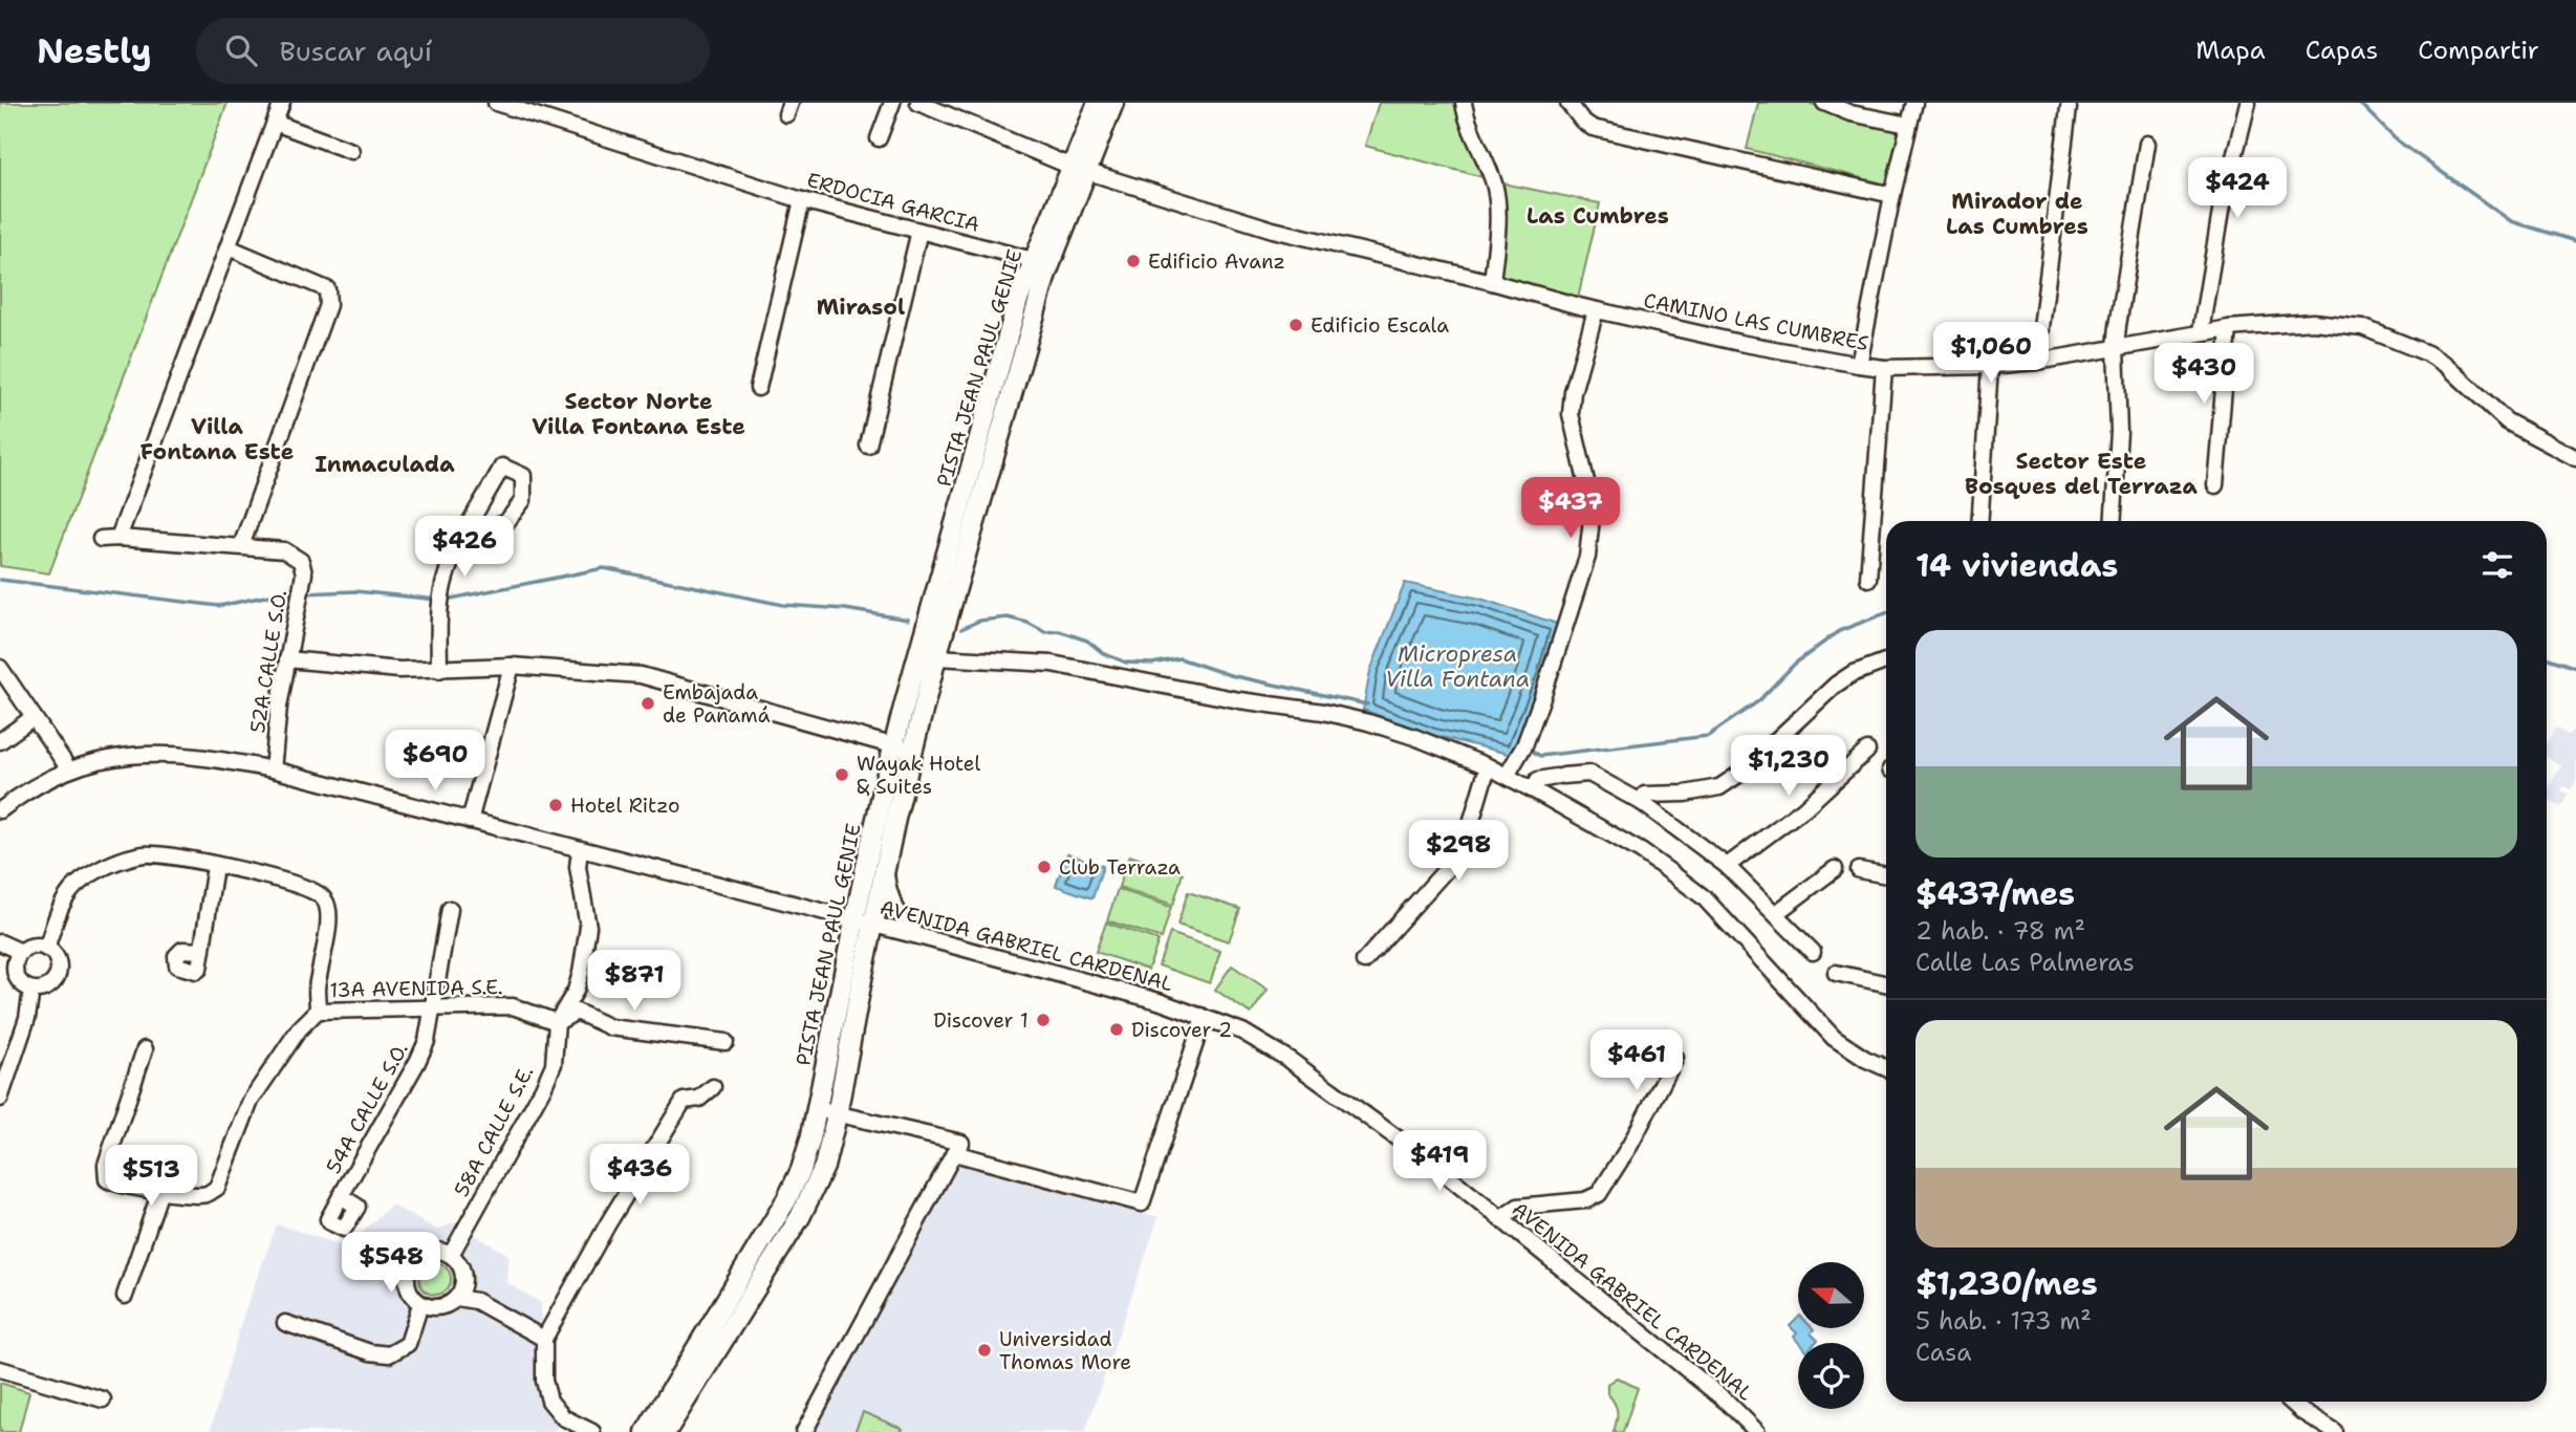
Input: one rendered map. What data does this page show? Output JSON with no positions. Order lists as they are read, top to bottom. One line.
{"streets":{"main road":["PISTA JEAN PAUL GENIE"],"street":["ERDOCIA GARCIA","CAMINO LAS CUMBRES","52A CALLE S.O.","AVENIDA GABRIEL CARDENAL","13A AVENIDA S.E.","54A CALLE S.O.","58A CALLE S.E."]},"crossings":[["ERDOCIA GARCIA","PISTA JEAN PAUL GENIE"],["CAMINO LAS CUMBRES","PISTA JEAN PAUL GENIE"],["PISTA JEAN PAUL GENIE","AVENIDA GABRIEL CARDENAL"],["52A CALLE S.O.","AVENIDA GABRIEL CARDENAL"],["13A AVENIDA S.E.","54A CALLE S.O."],["13A AVENIDA S.E.","58A CALLE S.E."]],"districts":["Mirador de Las Cumbres","Las Cumbres","Mirasol","Sector Norte Villa Fontana Este","Villa Fontana Este","Sector Este Bosques del Terraza","Inmaculada"],"water":["Micropresa Villa Fontana"],"places":["Edificio Avanz","Edificio Escala","Embajada de Panamá","Wayak Hotel & Suites","Hotel Ritzo","Club Terraza","Discover 1","Discover 2","Universidad Thomas More"],"north":"left","page":{"header":"Nestly","search":"Buscar aquí","nav":["Mapa","Capas","Compartir"],"price":["$424","$1,060","$430","$437","$426","$690","$1,230","$298","$871","$461","$419","$436","$513","$548"],"heading":"14 viviendas","list":[{"name":"$437/mes","note":"2 hab. · 78 m² · Calle Las Palmeras"},{"name":"$1,230/mes","note":"5 hab. · 173 m² · Casa"}]}}
